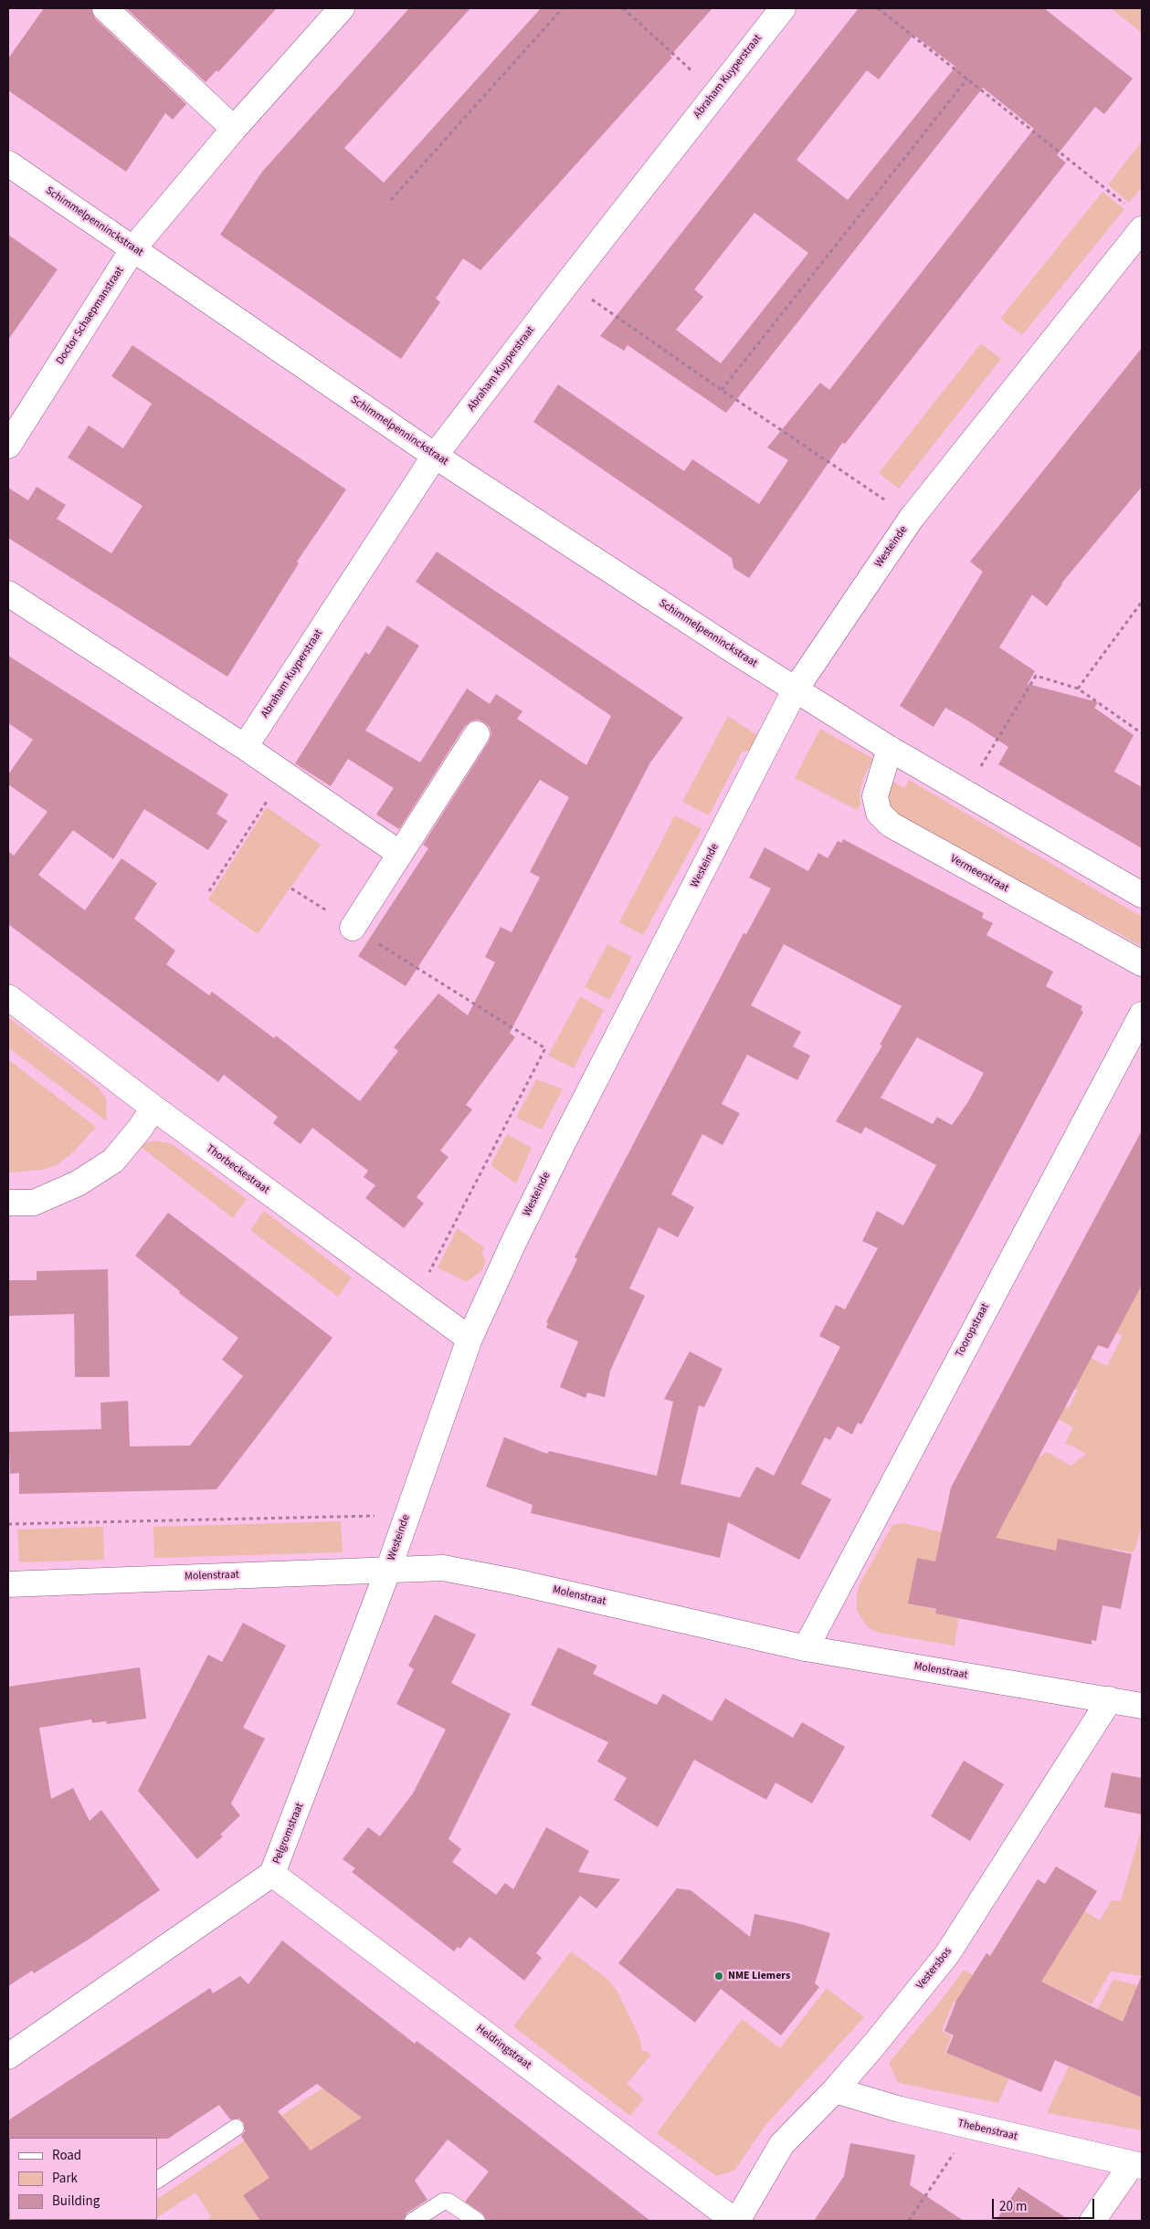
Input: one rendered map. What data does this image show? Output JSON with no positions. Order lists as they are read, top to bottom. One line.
{"streets":{"street":["Abraham Kuyperstraat","Schimmelpenninckstraat","Doctor Schaepmanstraat","Westeinde","Vermeerstraat","Thorbeckestraat","Tooropstraat","Molenstraat","Pelgromstraat","Vestersbos","Heldringstraat","Thebenstraat"]},"crossings":[["Abraham Kuyperstraat","Schimmelpenninckstraat"],["Schimmelpenninckstraat","Doctor Schaepmanstraat"],["Schimmelpenninckstraat","Westeinde"],["Westeinde","Thorbeckestraat"],["Westeinde","Molenstraat"],["Westeinde","Pelgromstraat"],["Tooropstraat","Molenstraat"],["Molenstraat","Pelgromstraat"],["Molenstraat","Vestersbos"],["Pelgromstraat","Heldringstraat"],["Vestersbos","Heldringstraat"],["Vestersbos","Thebenstraat"]],"places":["NME Liemers"],"legend":["Road","Park","Building"],"scale_bar":"20 m"}
